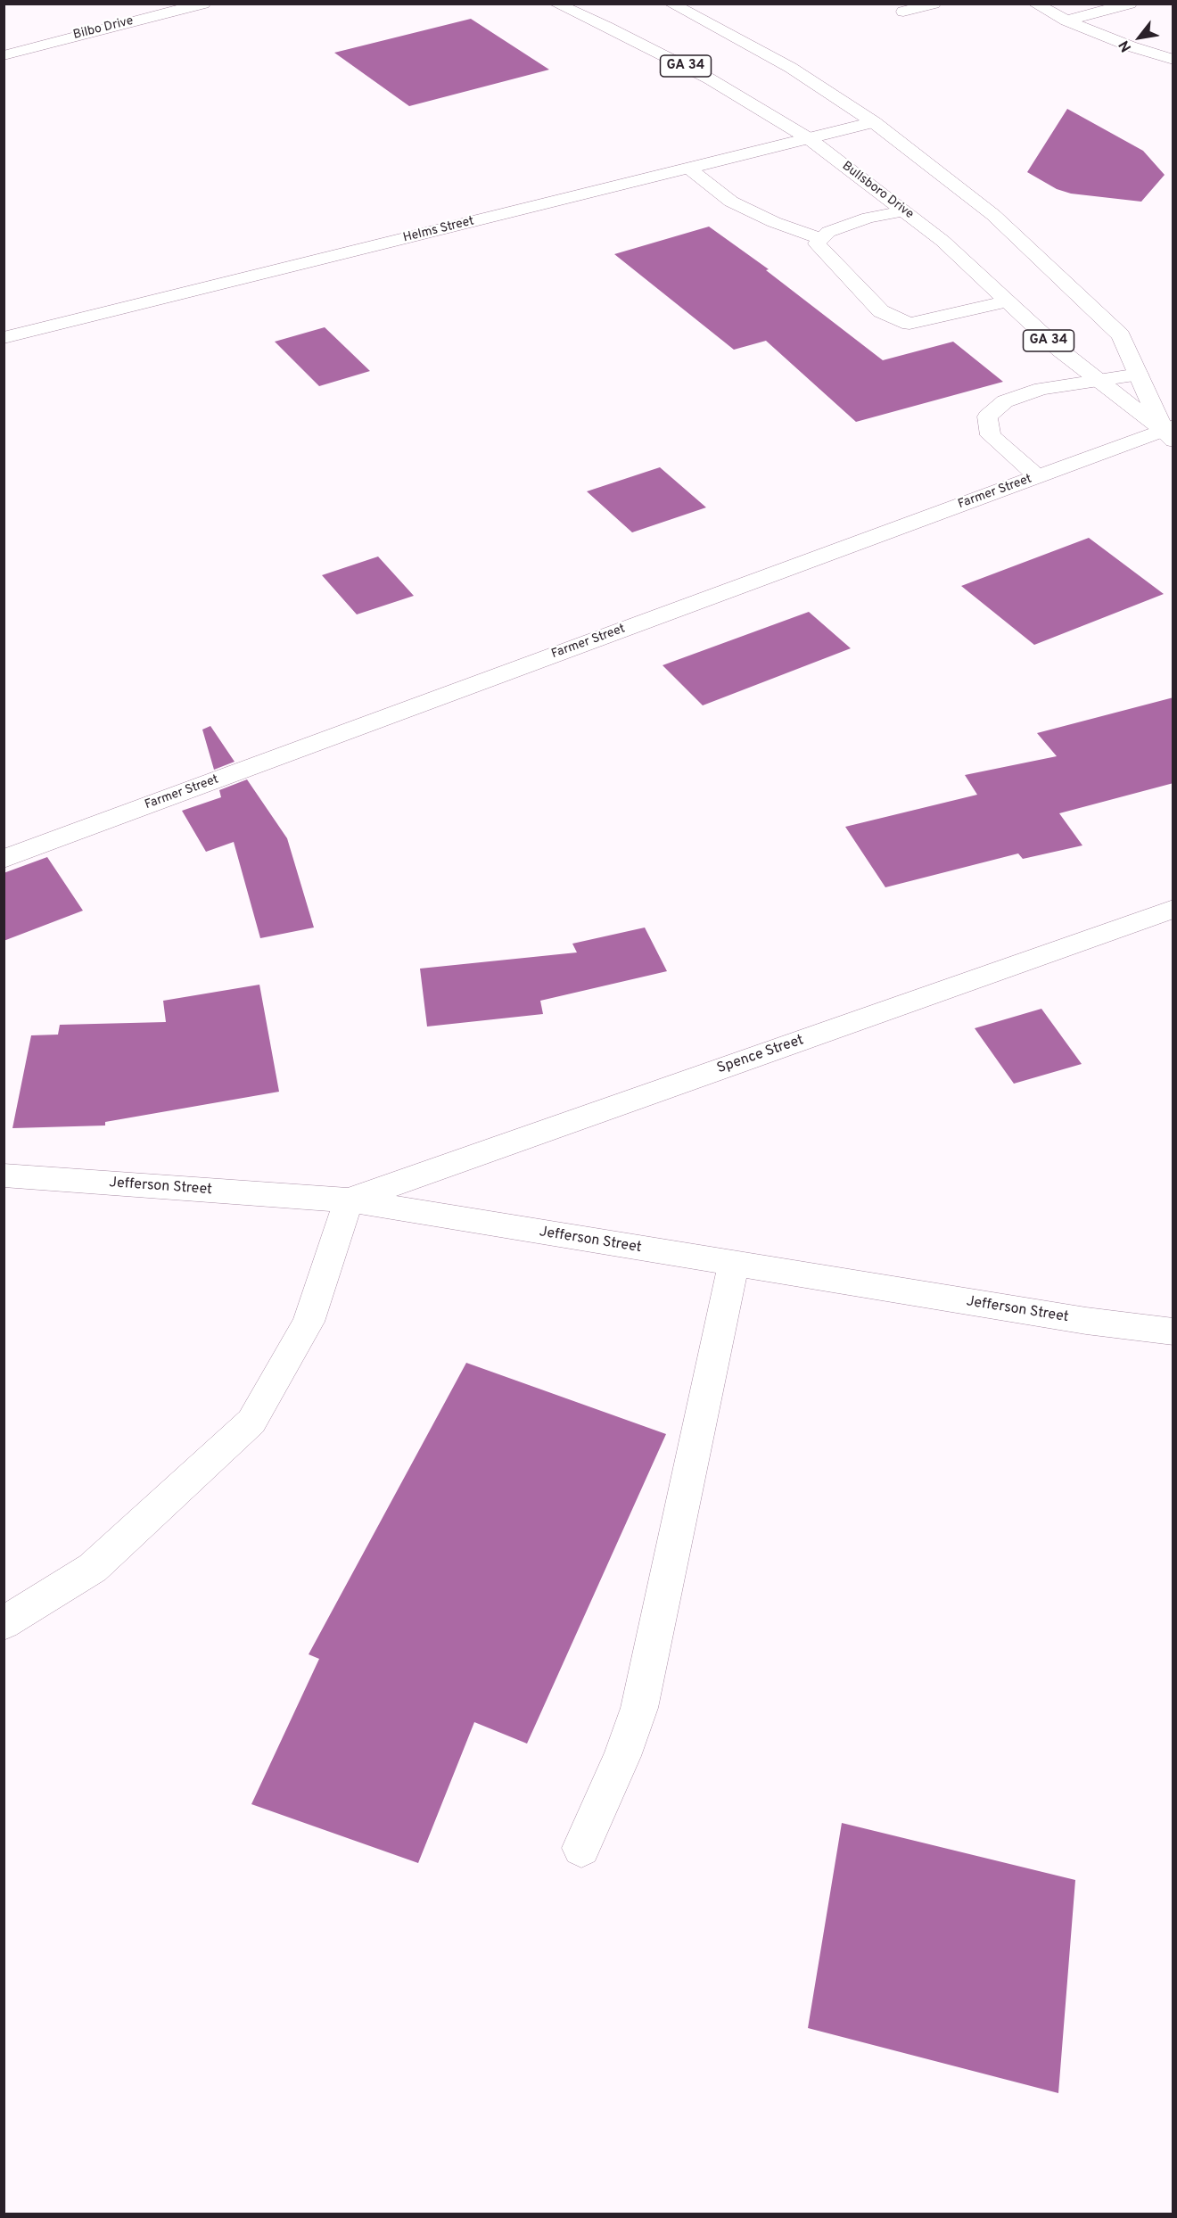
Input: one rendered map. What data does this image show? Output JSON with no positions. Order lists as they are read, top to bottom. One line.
{"streets":{"street":["Bilbo Drive","GA 34","Bullsboro Drive","Helms Street","Farmer Street","Spence Street","Jefferson Street"]},"crossings":[["Bullsboro Drive","Helms Street"],["Bullsboro Drive","Farmer Street"],["Spence Street","Jefferson Street"]],"north":"bottom left"}
